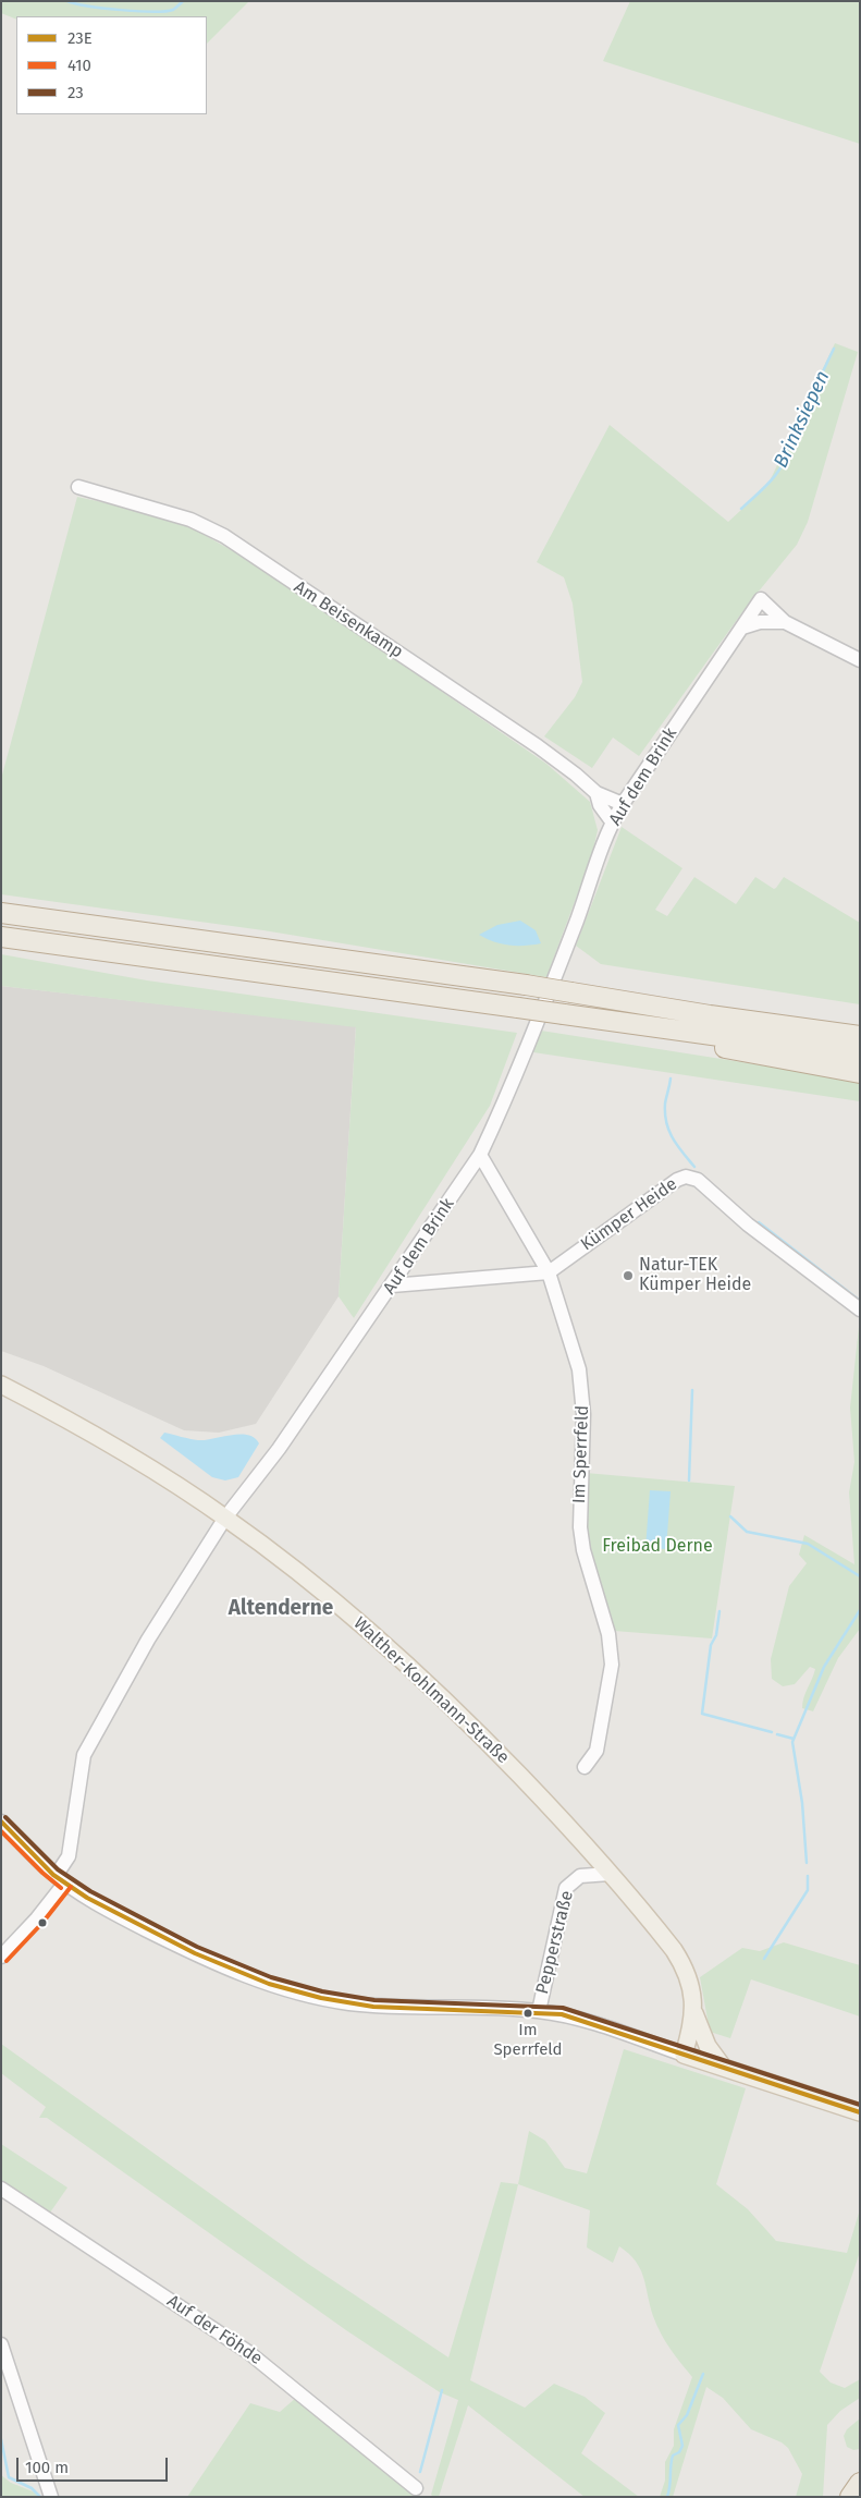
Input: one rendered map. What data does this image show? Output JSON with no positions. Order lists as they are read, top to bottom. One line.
{"streets":{"main road":["Walther-Kohlmann-Straße"],"street":["Am Beisenkamp","Auf dem Brink","Kümper Heide","Im Sperrfeld","Pepperstraße","Auf der Föhde"]},"crossings":[["Am Beisenkamp","Auf dem Brink"],["Auf dem Brink","Im Sperrfeld"],["Auf dem Brink","Walther-Kohlmann-Straße"],["Kümper Heide","Im Sperrfeld"],["Walther-Kohlmann-Straße","Pepperstraße"]],"districts":["Altenderne"],"water":["Brinksiepen"],"parks":["Freibad Derne"],"places":["Natur-TEK Kümper Heide","Im Sperrfeld"],"lines":["transit line 23","transit line 23E","transit line 410"],"legend":["23E","410","23"],"scale_bar":"100 m"}
